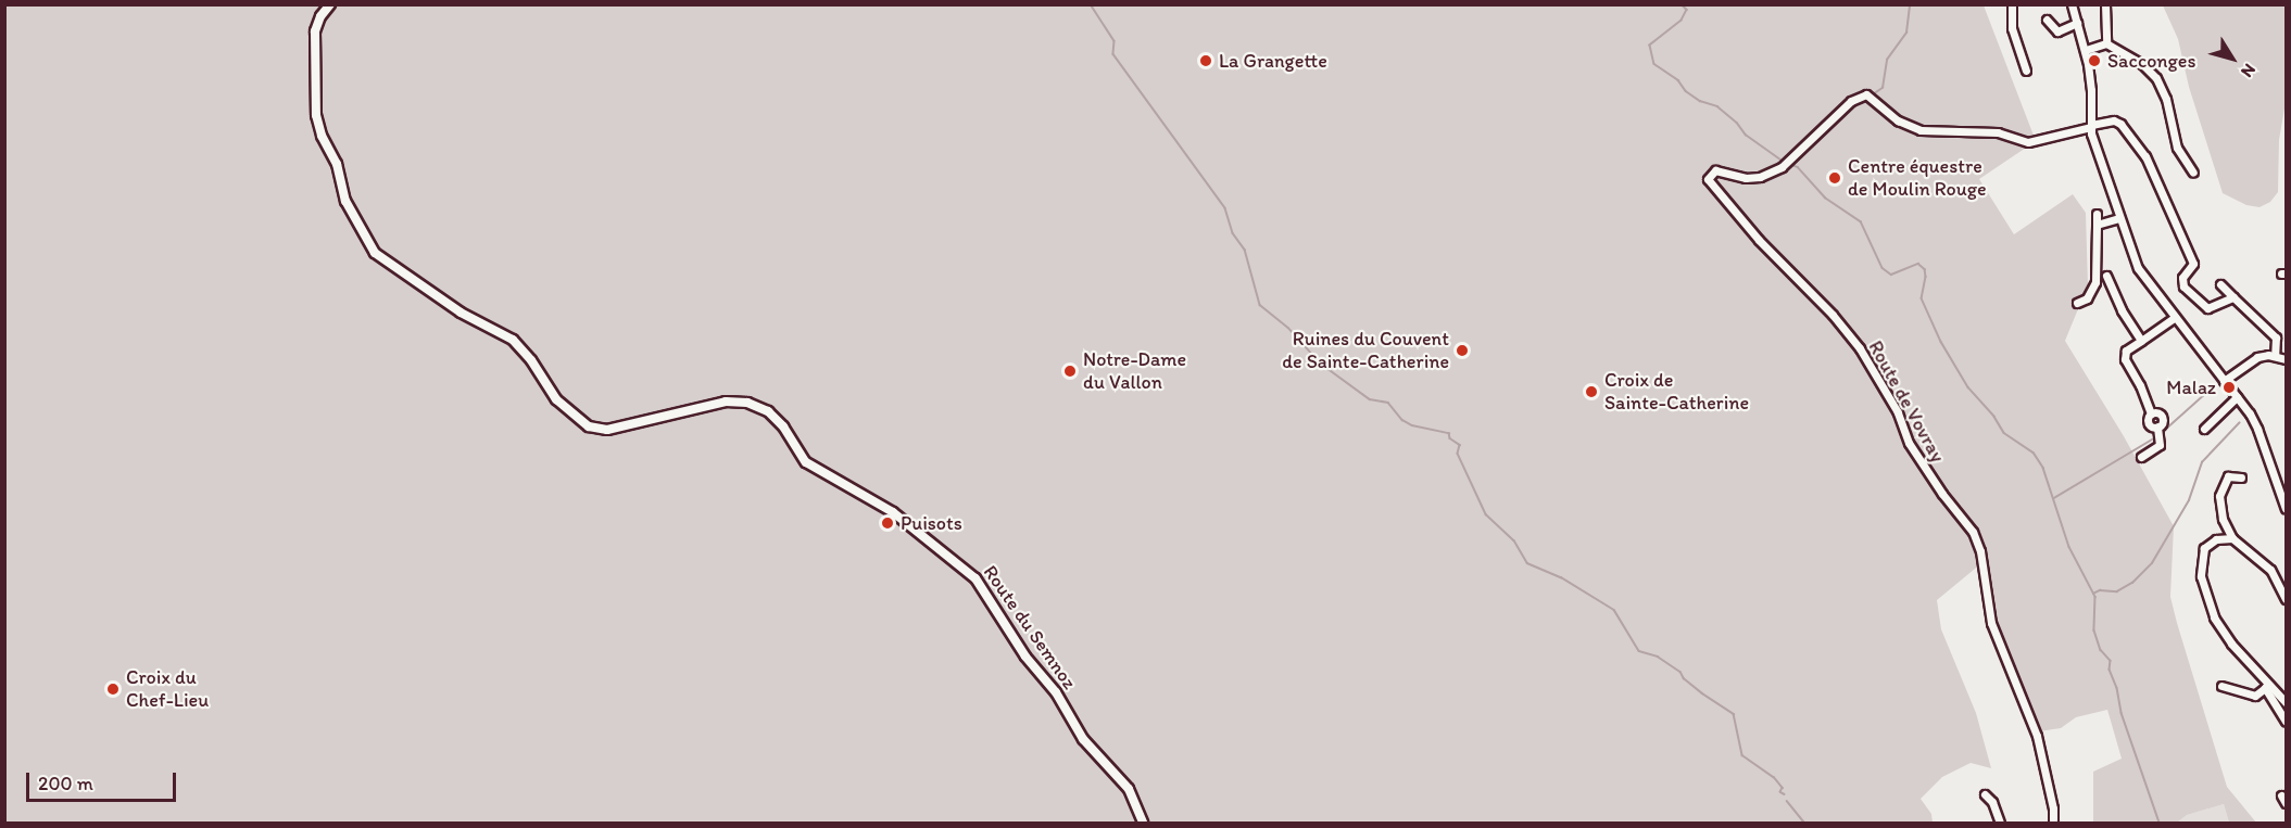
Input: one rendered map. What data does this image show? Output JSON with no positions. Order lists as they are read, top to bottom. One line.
{"streets":{"main road":["Route du Semnoz"],"street":["Route de Vovray"]},"places":["La Grangette","Sacconges","Centre équestre de Moulin Rouge","Ruines du Couvent de Sainte-Catherine","Notre-Dame du Vallon","Malaz","Croix de Sainte-Catherine","Puisots","Croix du Chef-Lieu"],"scale_bar":"200 m","north":"bottom right"}
